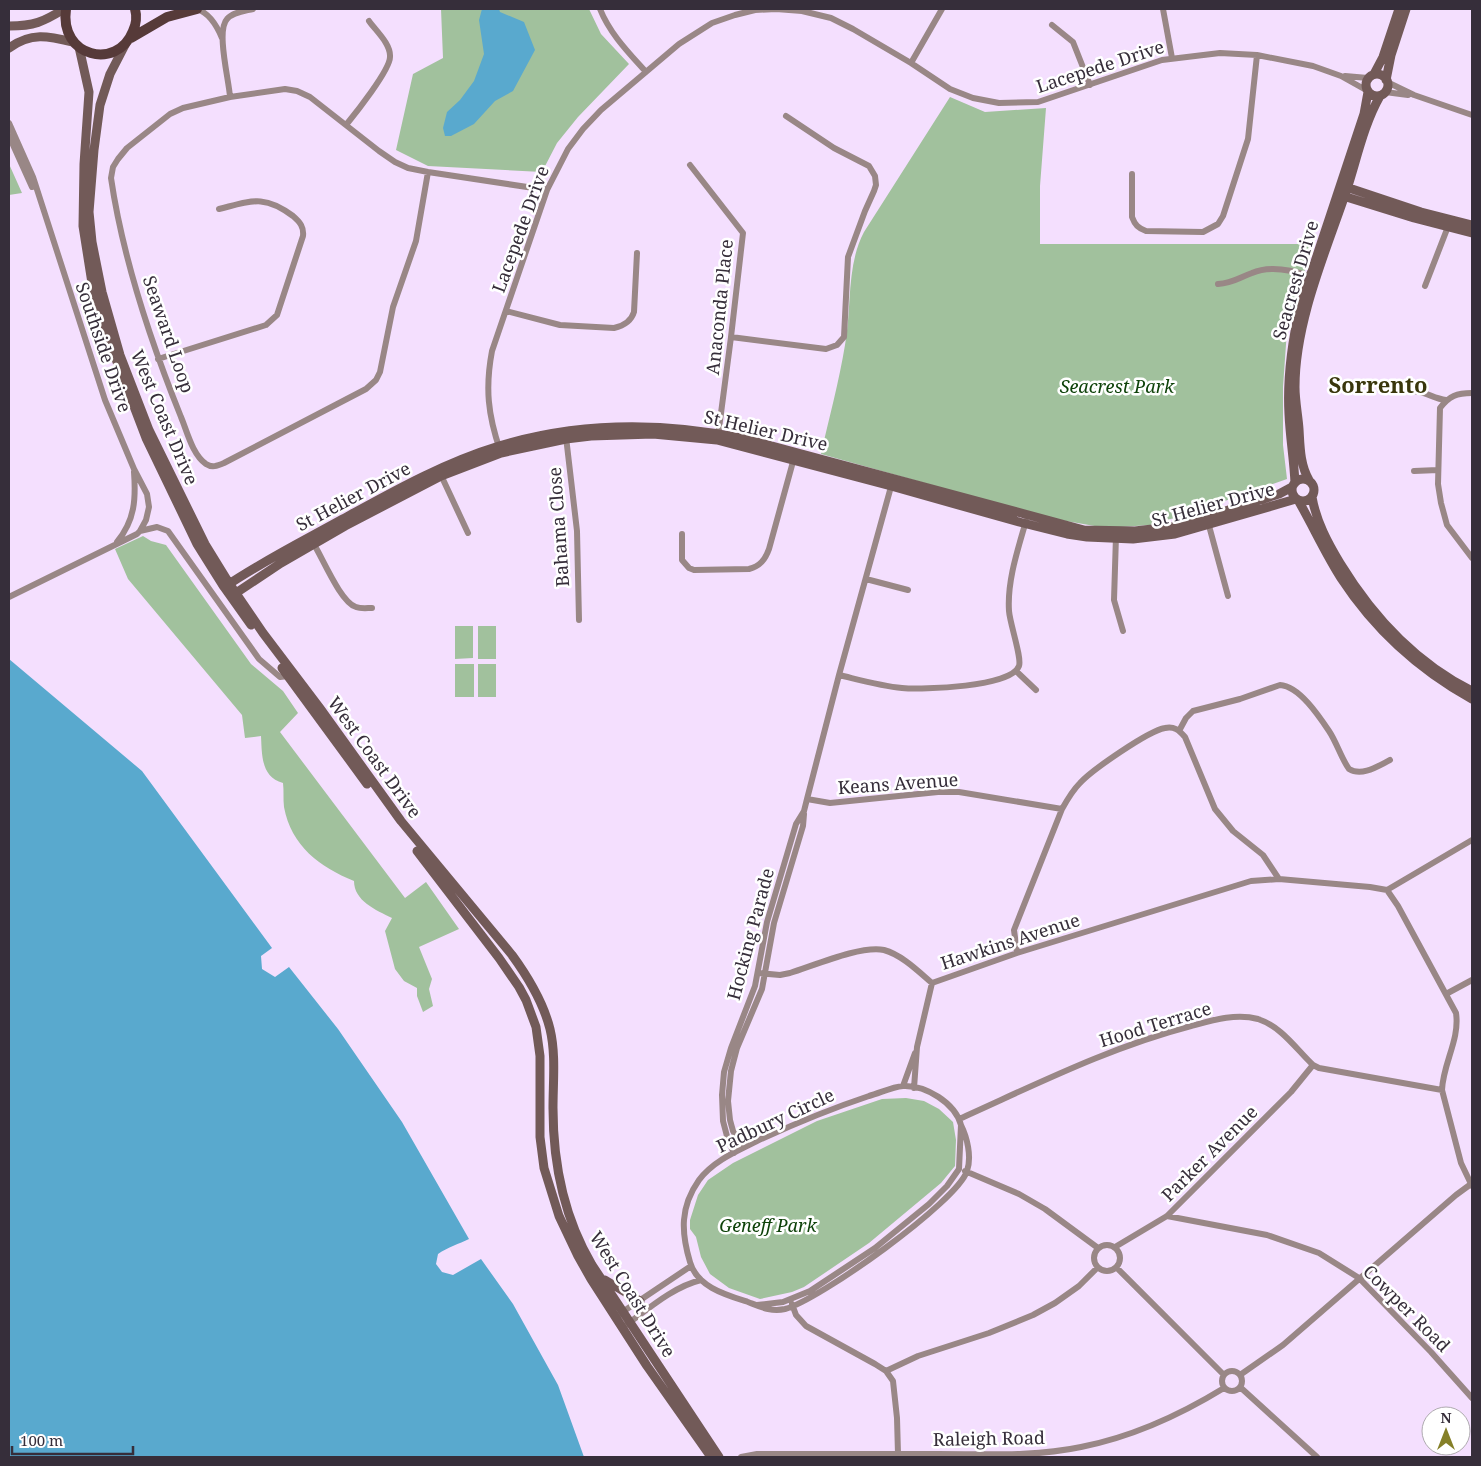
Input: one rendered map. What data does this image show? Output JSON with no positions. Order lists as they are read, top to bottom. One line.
{"streets":{"main road":["Seacrest Drive","West Coast Drive","St Helier Drive"],"street":["Lacepede Drive","Anaconda Place","Seaward Loop","Southside Drive","Bahama Close","Keans Avenue","Hocking Parade","Hawkins Avenue","Hood Terrace","Padbury Circle","Parker Avenue","Cowper Road","Raleigh Road"]},"crossings":[["Lacepede Drive","Seacrest Drive"],["Lacepede Drive","Seaward Loop"],["Lacepede Drive","St Helier Drive"],["Seacrest Drive","St Helier Drive"],["Anaconda Place","St Helier Drive"],["West Coast Drive","St Helier Drive"],["St Helier Drive","Bahama Close"],["St Helier Drive","Hocking Parade"],["Keans Avenue","Hocking Parade"],["Hocking Parade","Hawkins Avenue"],["Hocking Parade","Padbury Circle"],["Hood Terrace","Padbury Circle"],["Hood Terrace","Parker Avenue"],["Parker Avenue","Cowper Road"]],"districts":["Sorrento"],"parks":["Seacrest Park","Geneff Park"],"scale_bar":"100 m","north":"top"}
